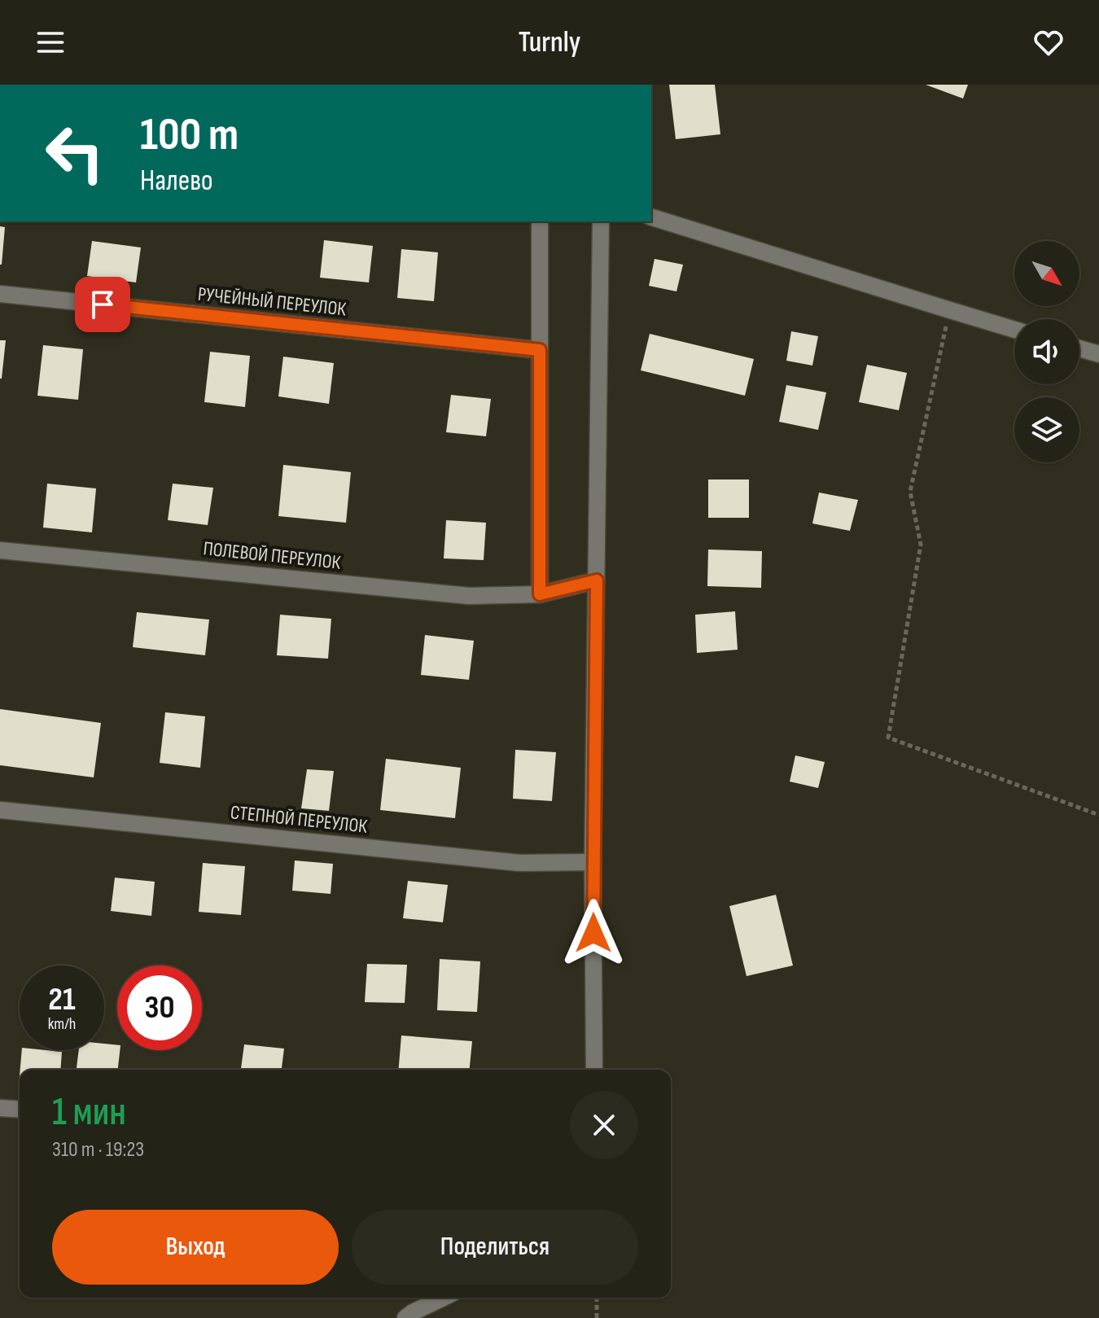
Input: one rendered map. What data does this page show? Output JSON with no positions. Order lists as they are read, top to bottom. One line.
{"streets":{"street":["РУЧЕЙНЫЙ ПЕРЕУЛОК","ПОЛЕВОЙ ПЕРЕУЛОК","СТЕПНОЙ ПЕРЕУЛОК"]},"north":"bottom right","page":{"header":"Turnly","turn":["100 m","Налево"],"speed":"21 km/h","limit":"30","heading":["1 мин","310 m · 19:23"],"buttons":["Выход","Поделиться"]}}
